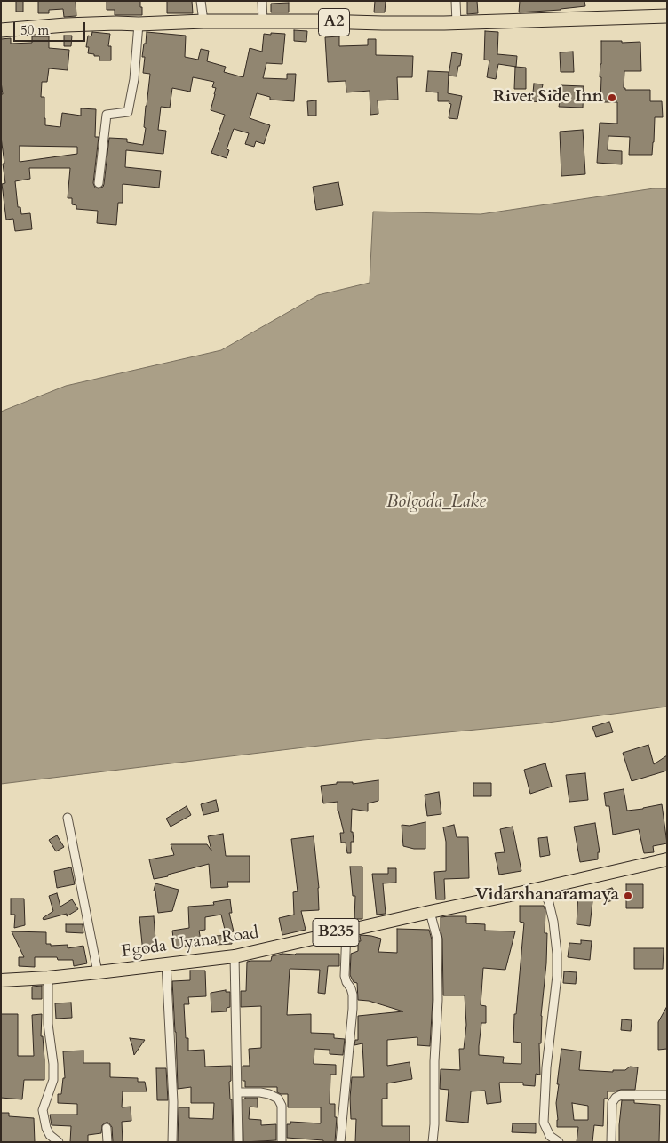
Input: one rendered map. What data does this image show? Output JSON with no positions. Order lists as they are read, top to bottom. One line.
{"streets":{"highway":["A2"],"main road":["B235","Egoda Uyana Road"]},"water":["Bolgoda_Lake"],"places":["River Side Inn","Vidarshanaramaya"],"scale_bar":"50 m"}
